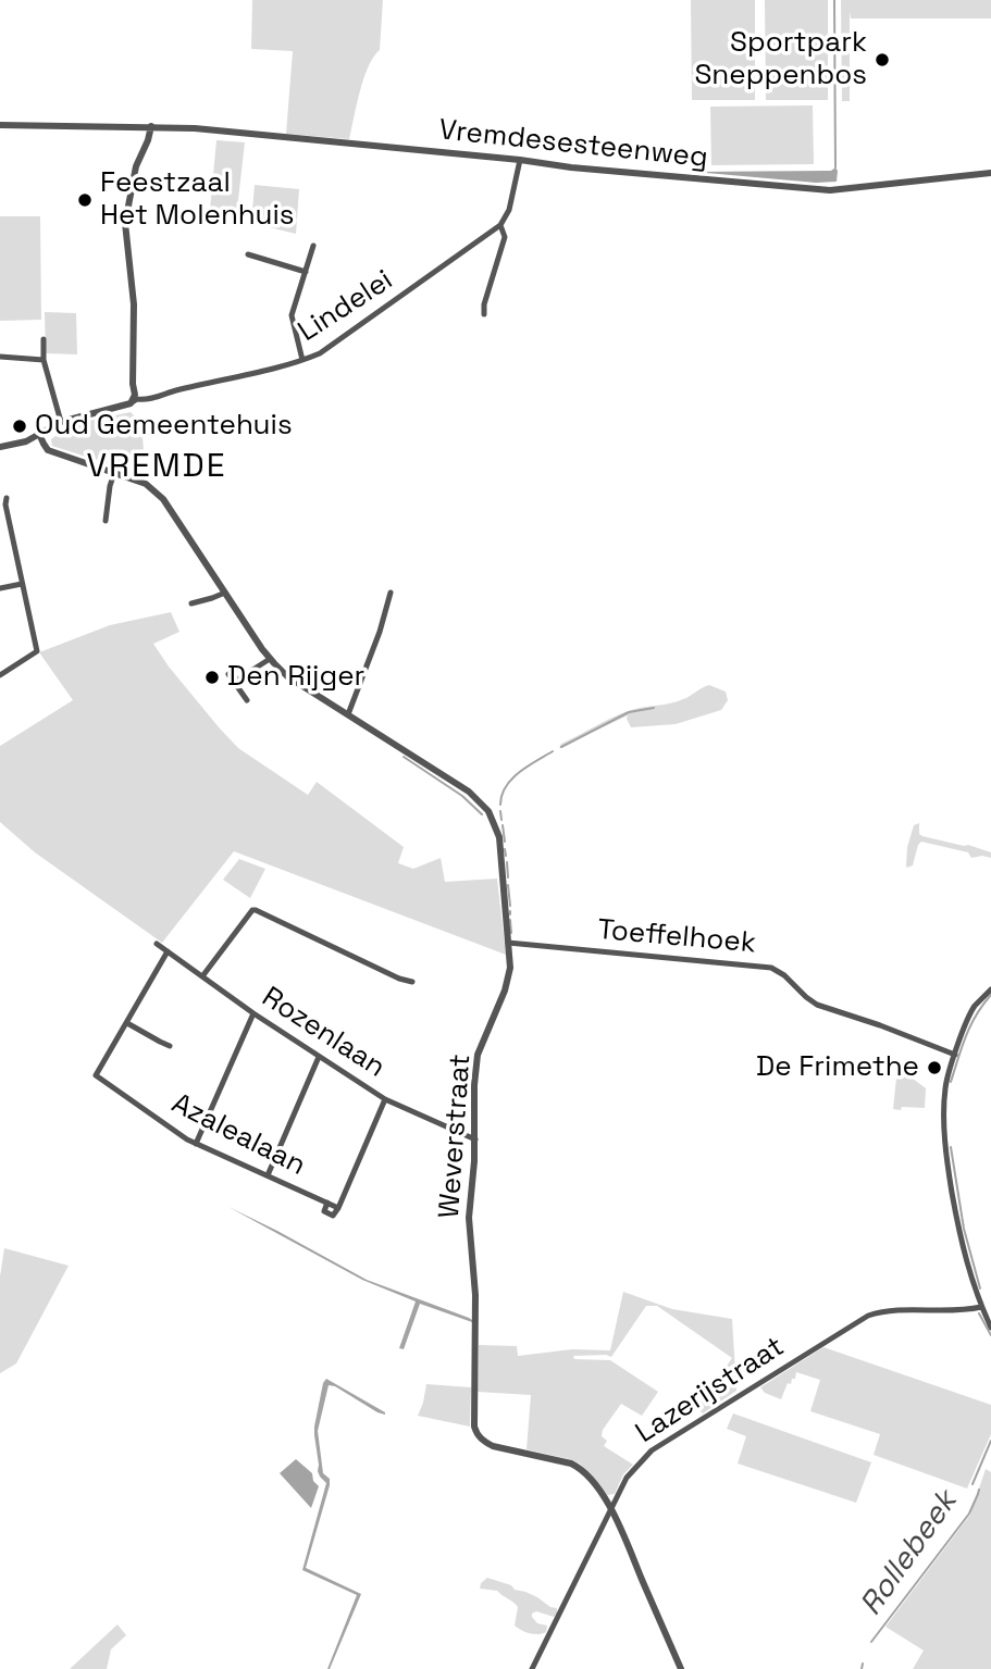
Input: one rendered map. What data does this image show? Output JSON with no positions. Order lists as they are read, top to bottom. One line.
{"streets":{"street":["Vremdesesteenweg","Lindelei","Toeffelhoek","Rozenlaan","Azalealaan","Weverstraat","Lazerijstraat"]},"crossings":[["Toeffelhoek","Weverstraat"],["Rozenlaan","Azalealaan"],["Rozenlaan","Weverstraat"],["Weverstraat","Lazerijstraat"]],"districts":["VREMDE"],"water":["Rollebeek"],"places":["Sportpark Sneppenbos","Feestzaal Het Molenhuis","Oud Gemeentehuis","Den Rijger","De Frimethe"]}
